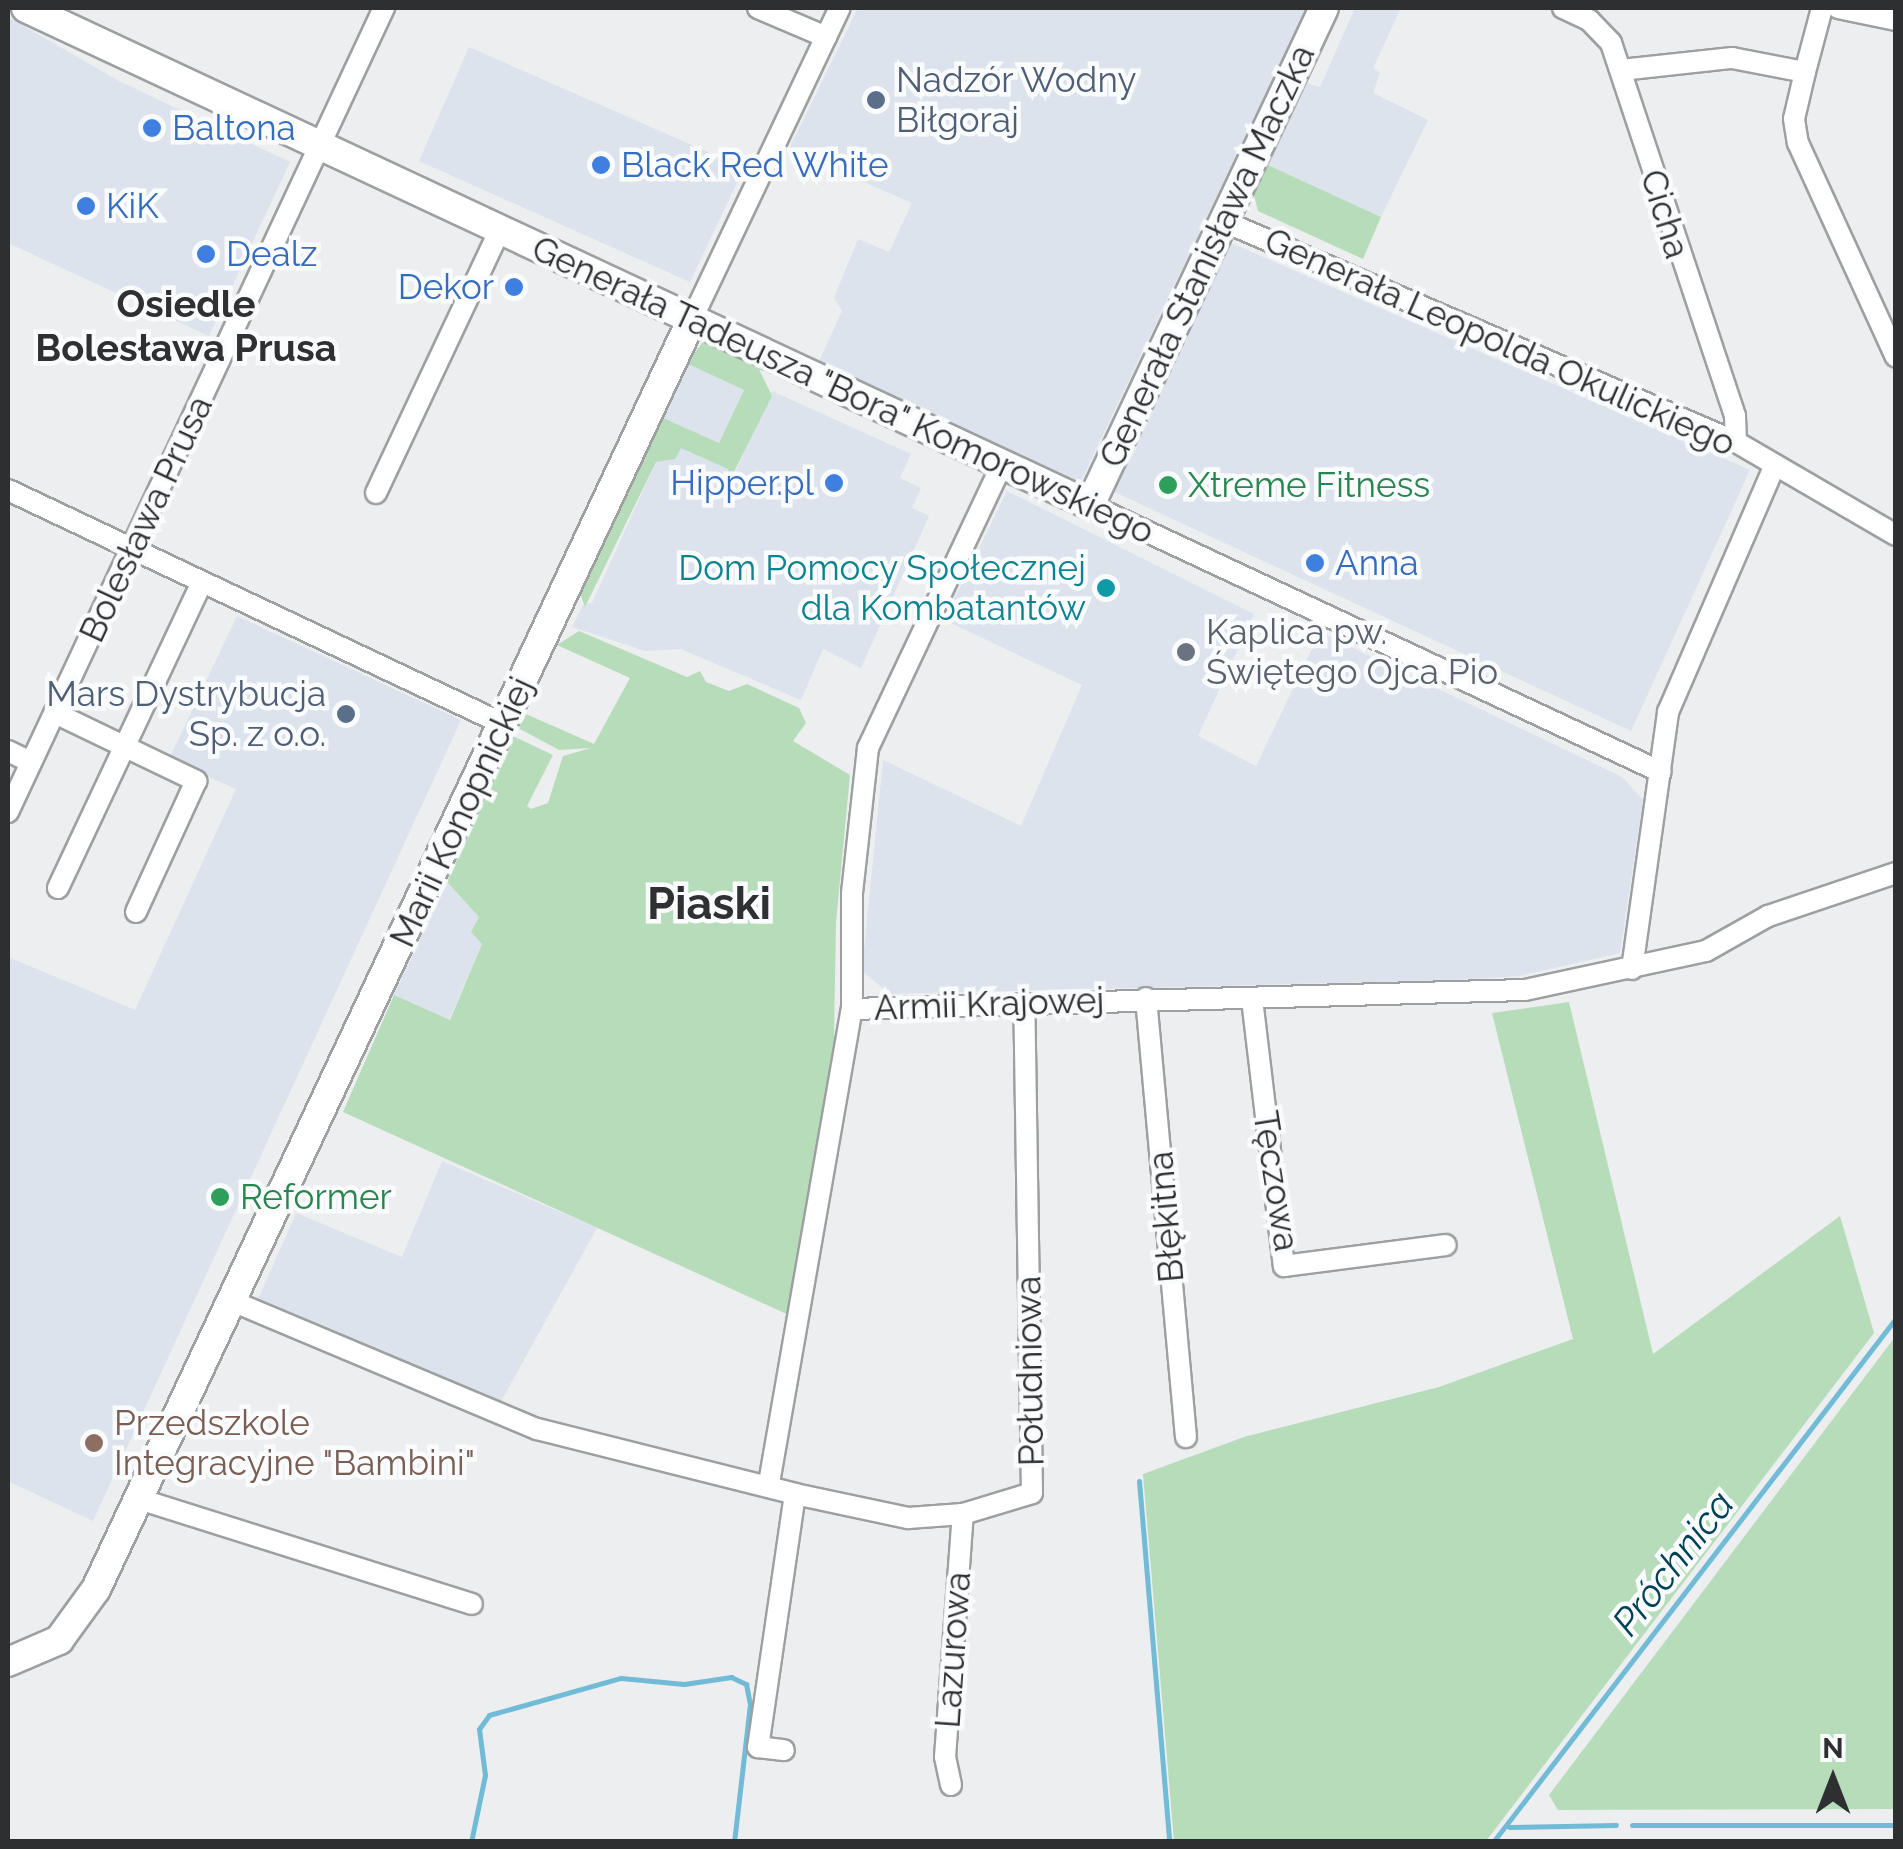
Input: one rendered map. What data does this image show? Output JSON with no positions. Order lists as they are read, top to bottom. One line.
{"streets":{"street":["Cicha","Generała Stanisława Maczka","Generała Leopolda Okulickiego","Generała Tadeusza \"Bora\" Komorowskiego","Bolesława Prusa","Marii Konopnickiej","Armii Krajowej","Tęczowa","Błękitna","Południowa","Lazurowa"]},"crossings":[["Cicha","Generała Leopolda Okulickiego"],["Generała Stanisława Maczka","Generała Leopolda Okulickiego"],["Generała Stanisława Maczka","Generała Tadeusza \"Bora\" Komorowskiego"],["Generała Tadeusza \"Bora\" Komorowskiego","Bolesława Prusa"],["Generała Tadeusza \"Bora\" Komorowskiego","Marii Konopnickiej"],["Armii Krajowej","Tęczowa"],["Armii Krajowej","Błękitna"],["Armii Krajowej","Południowa"],["Południowa","Lazurowa"]],"districts":["Osiedle Bolesława Prusa","Piaski"],"water":["Próchnica"],"places":["Nadzór Wodny Biłgoraj","Baltona","Black Red White","KiK","Dealz","Dekor","Hipper.pl","Xtreme Fitness","Anna","Dom Pomocy Społecznej dla Kombatantów","Kaplica pw. Świętego Ojca Pio","Mars Dystrybucja Sp. z o.o.","Reformer","Przedszkole Integracyjne \"Bambini\""],"north":"top"}
